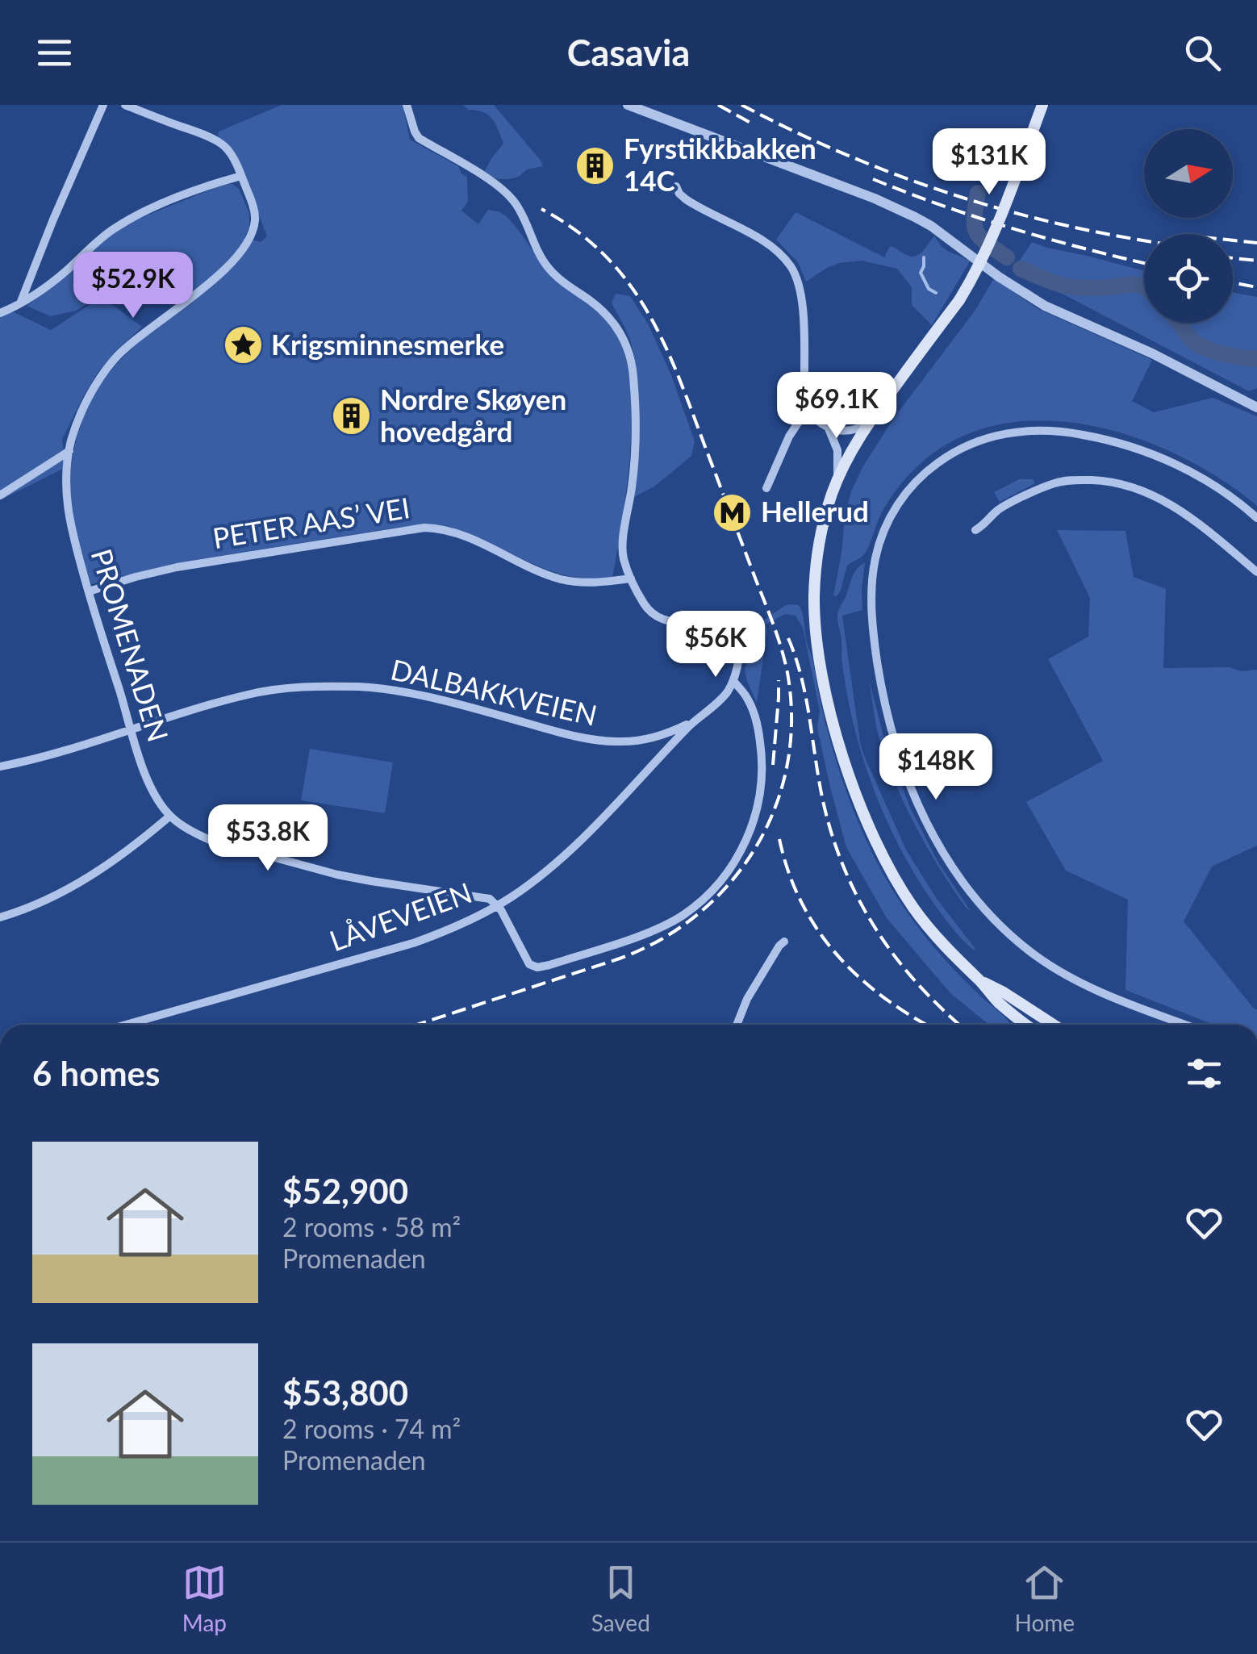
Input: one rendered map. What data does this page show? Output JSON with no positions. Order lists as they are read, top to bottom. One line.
{"streets":{"street":["PETER AAS’ VEI","PROMENADEN","DALBAKKVEIEN","LÅVEVEIEN"]},"crossings":[["PETER AAS’ VEI","PROMENADEN"],["PROMENADEN","DALBAKKVEIEN"],["PROMENADEN","LÅVEVEIEN"],["DALBAKKVEIEN","LÅVEVEIEN"]],"places":{"building":["Fyrstikkbakken 14C","Nordre Skøyen hovedgård"],"place":["Krigsminnesmerke"],"metro station":["Hellerud"]},"north":"right","page":{"header":"Casavia","price":["$131K","$52.9K","$69.1K","$56K","$148K","$53.8K"],"heading":"6 homes","list":[{"name":"$52,900","note":"2 rooms · 58 m² · Promenaden"},{"name":"$53,800","note":"2 rooms · 74 m² · Promenaden"}],"tabs":["Map","Saved","Home"]}}
